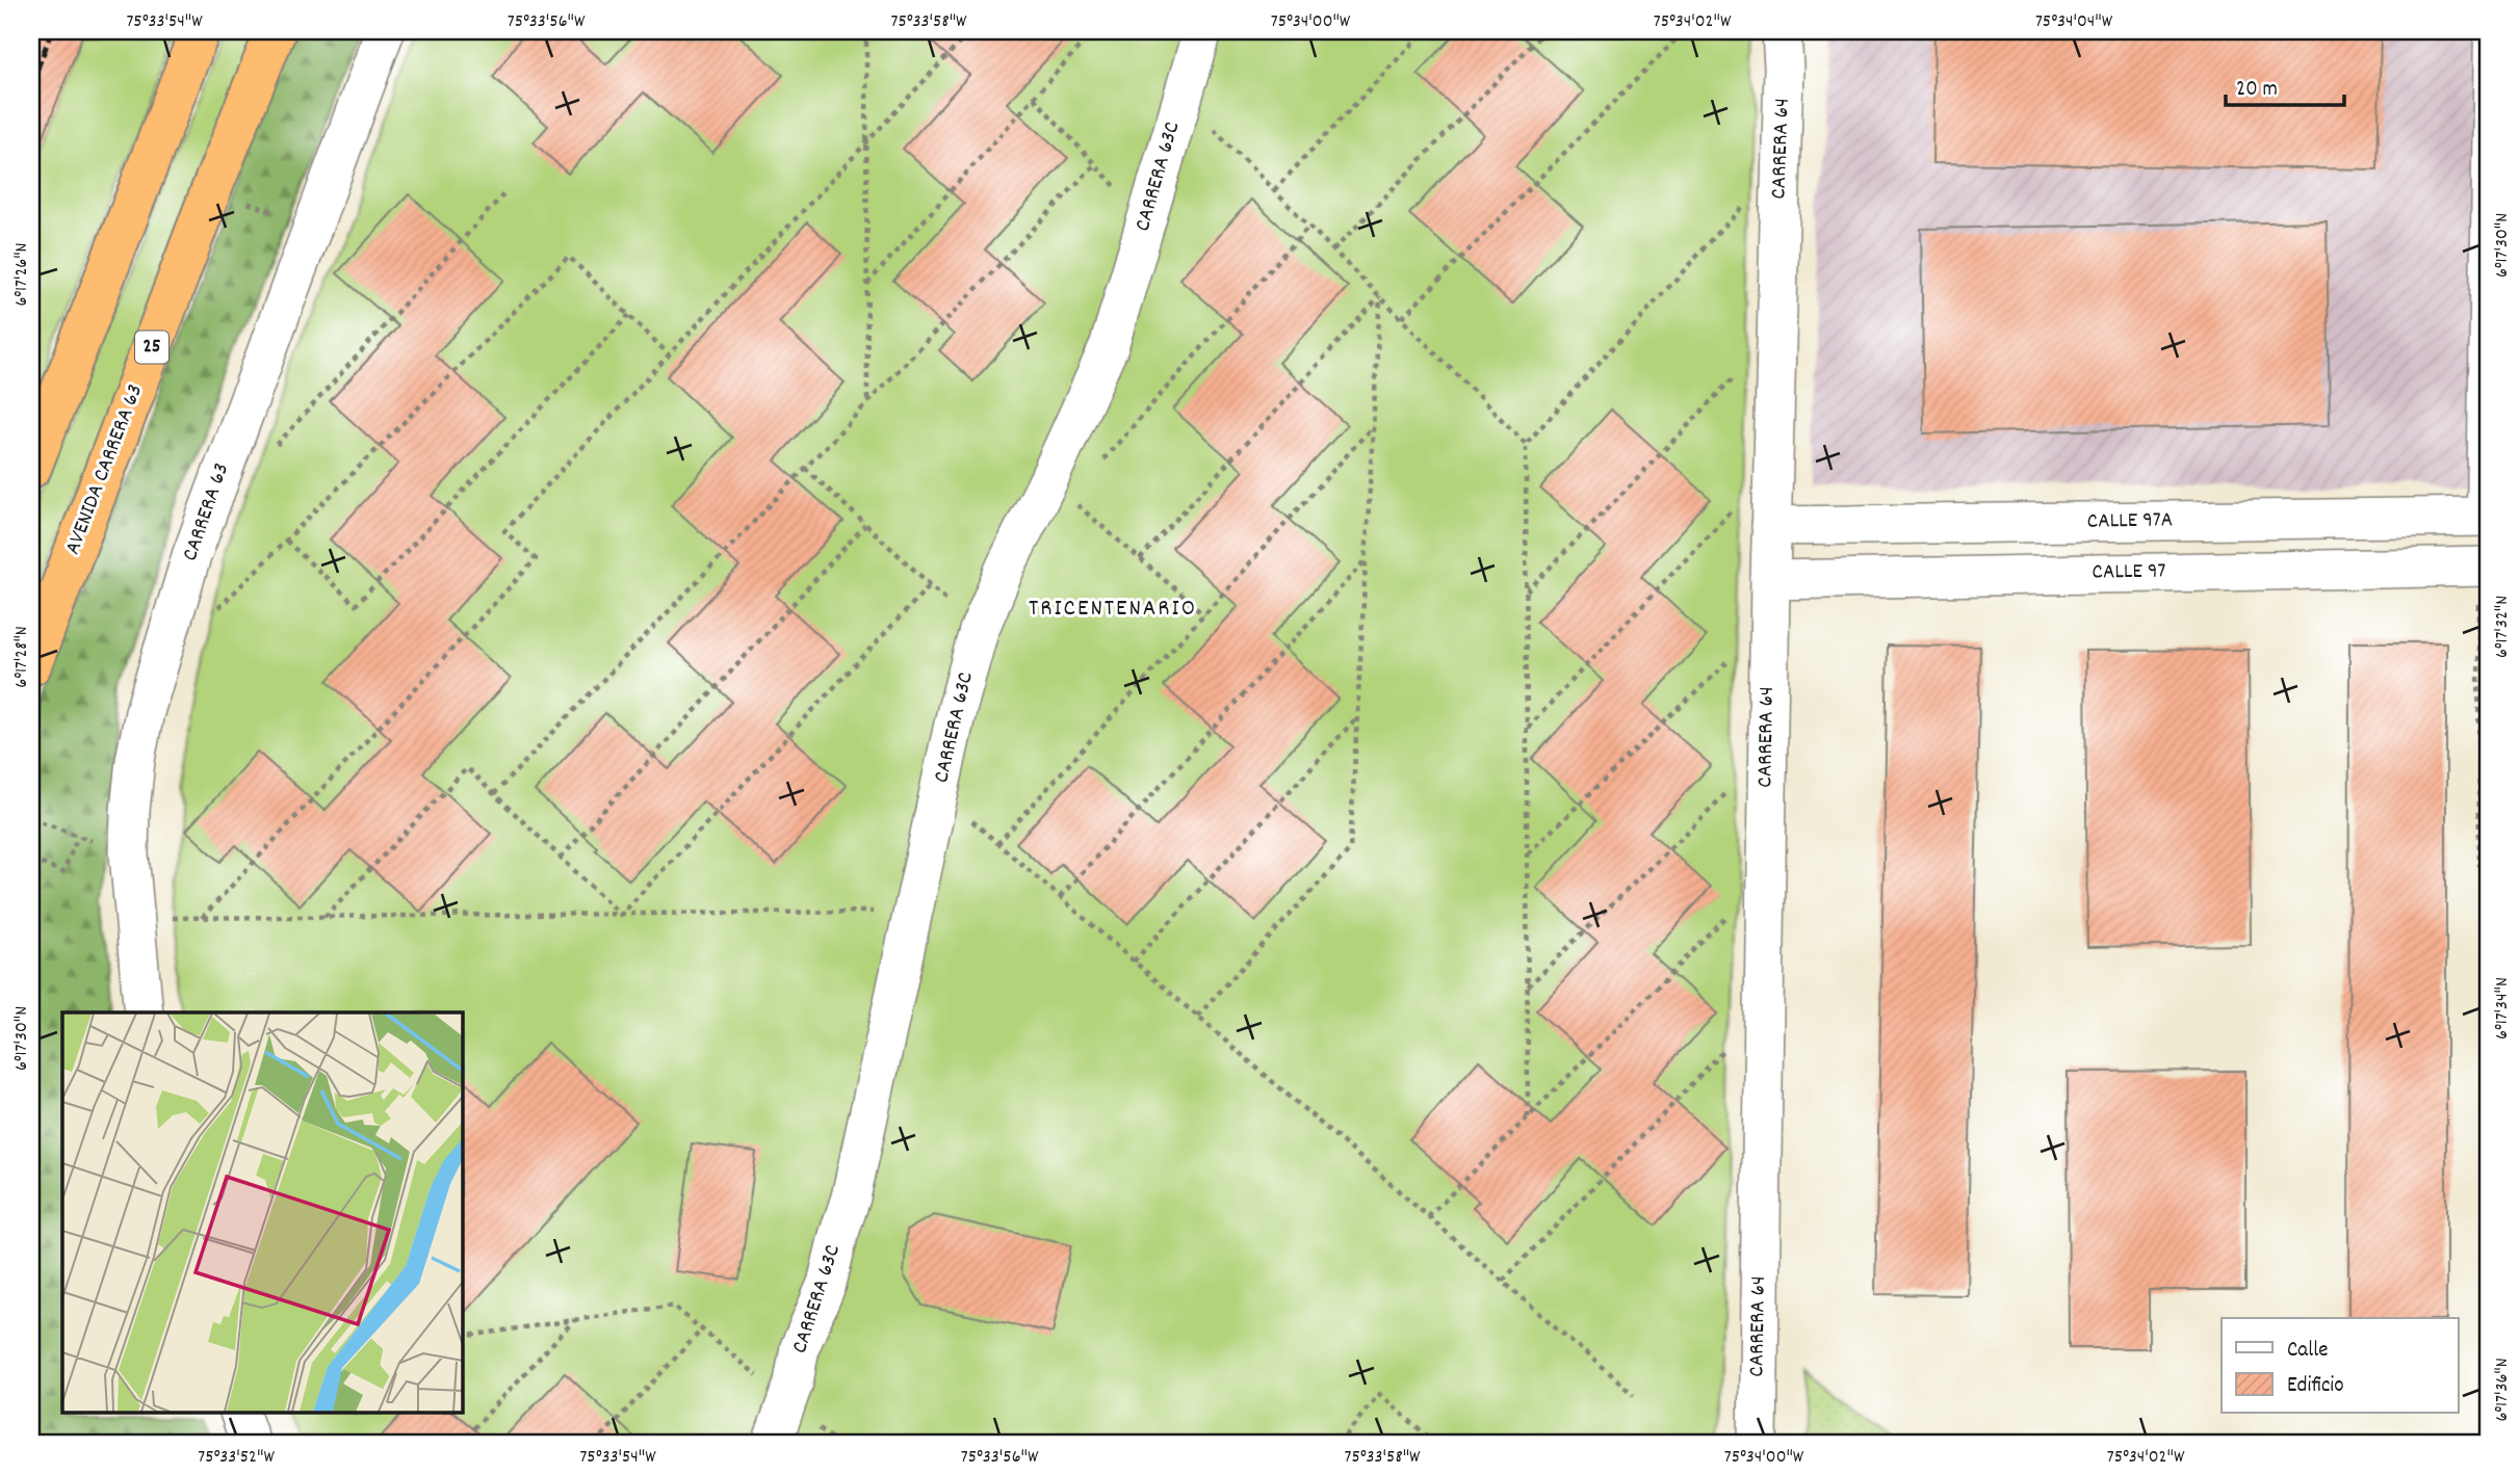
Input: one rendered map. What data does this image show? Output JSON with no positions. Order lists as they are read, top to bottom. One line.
{"streets":{"highway":["25","AVENIDA CARRERA 63"],"street":["CARRERA 64","CARRERA 63C","CARRERA 63","CALLE 97A","CALLE 97"]},"crossings":[["CARRERA 64","CALLE 97A"],["CARRERA 64","CALLE 97"]],"districts":["TRICENTENARIO"],"legend":["Calle","Edificio"],"scale_bar":"20 m","coordinates":["75°33'54\"W","75°33'56\"W","75°33'58\"W","75°34'00\"W","75°34'02\"W","75°34'04\"W","6°17'30\"N","6°17'26\"N","6°17'32\"N","6°17'28\"N","6°17'34\"N","6°17'36\"N","75°33'52\"W"]}
